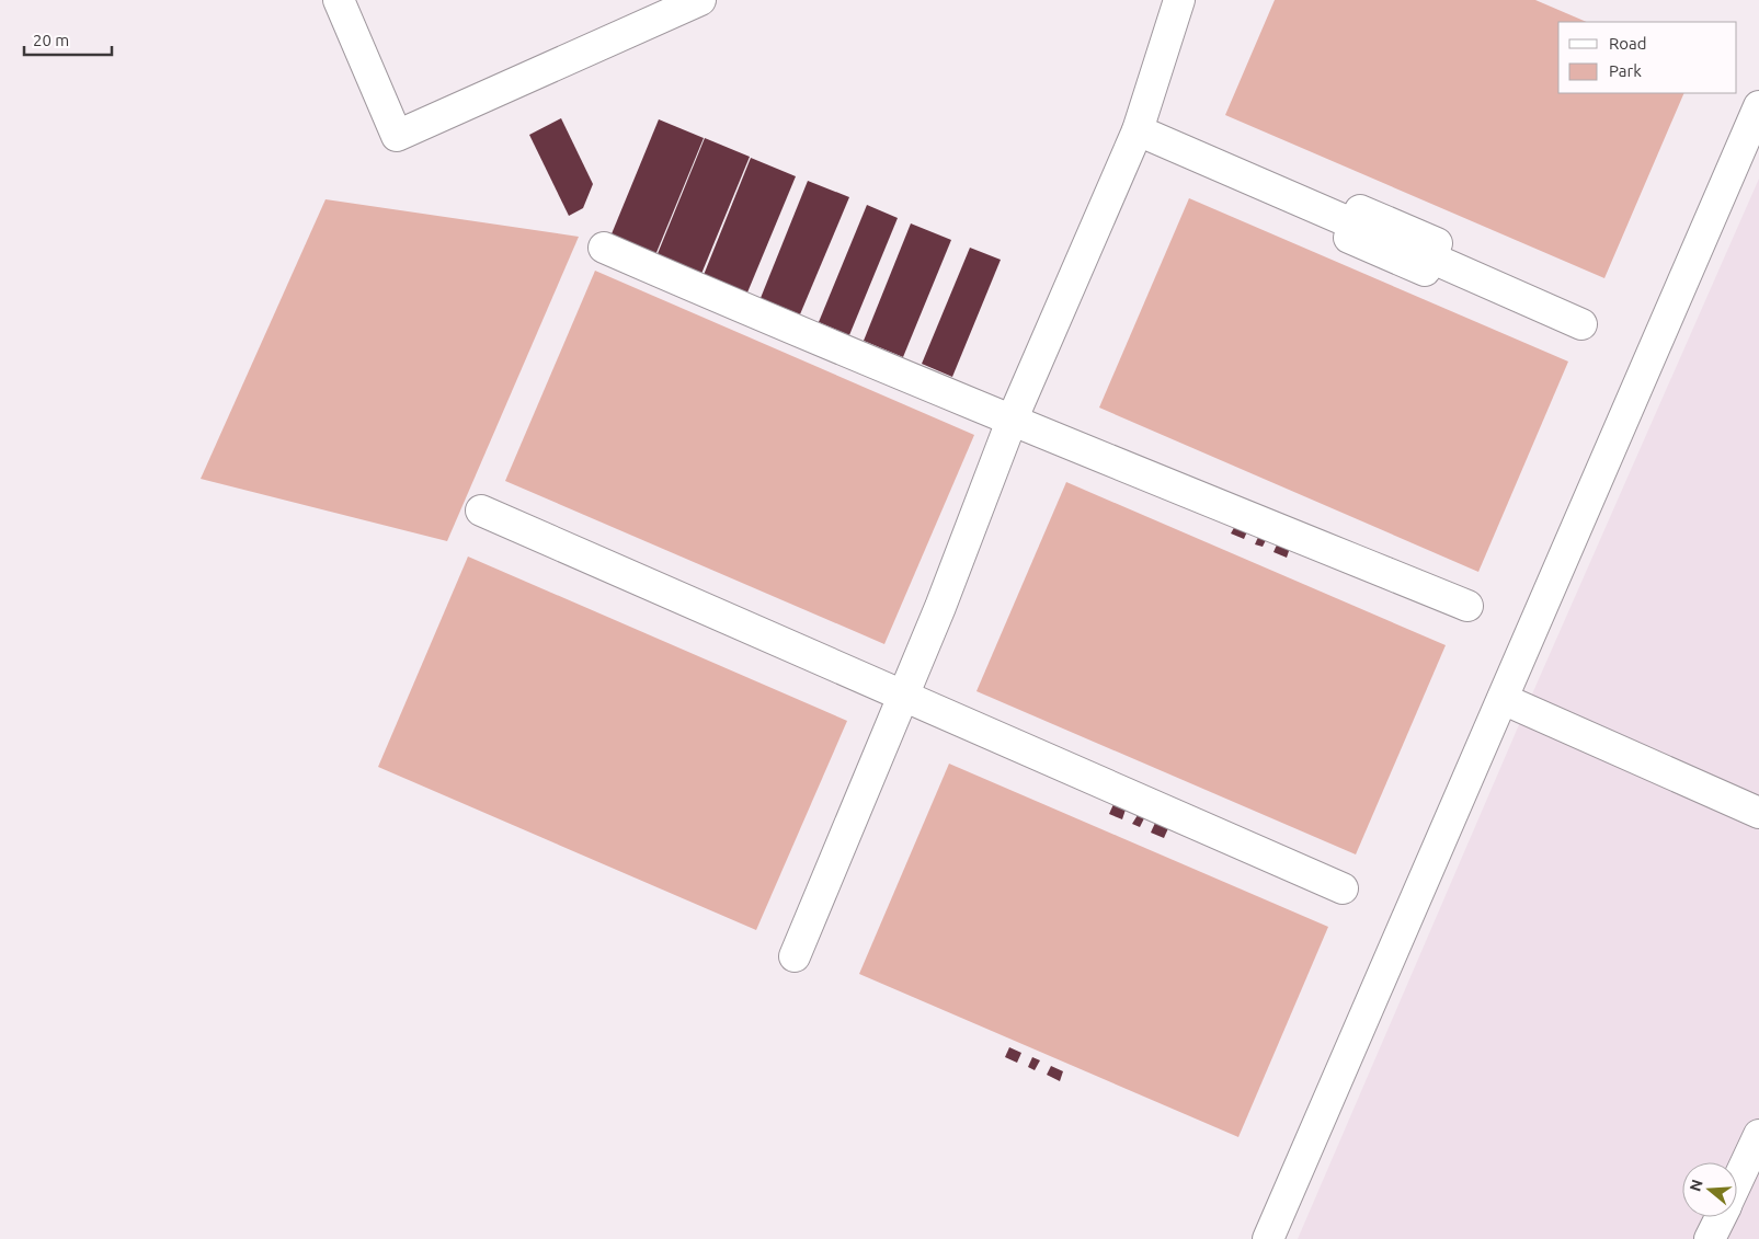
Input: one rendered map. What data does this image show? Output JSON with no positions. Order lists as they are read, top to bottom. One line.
{"legend":["Road","Park"],"scale_bar":"20 m","north":"left"}
